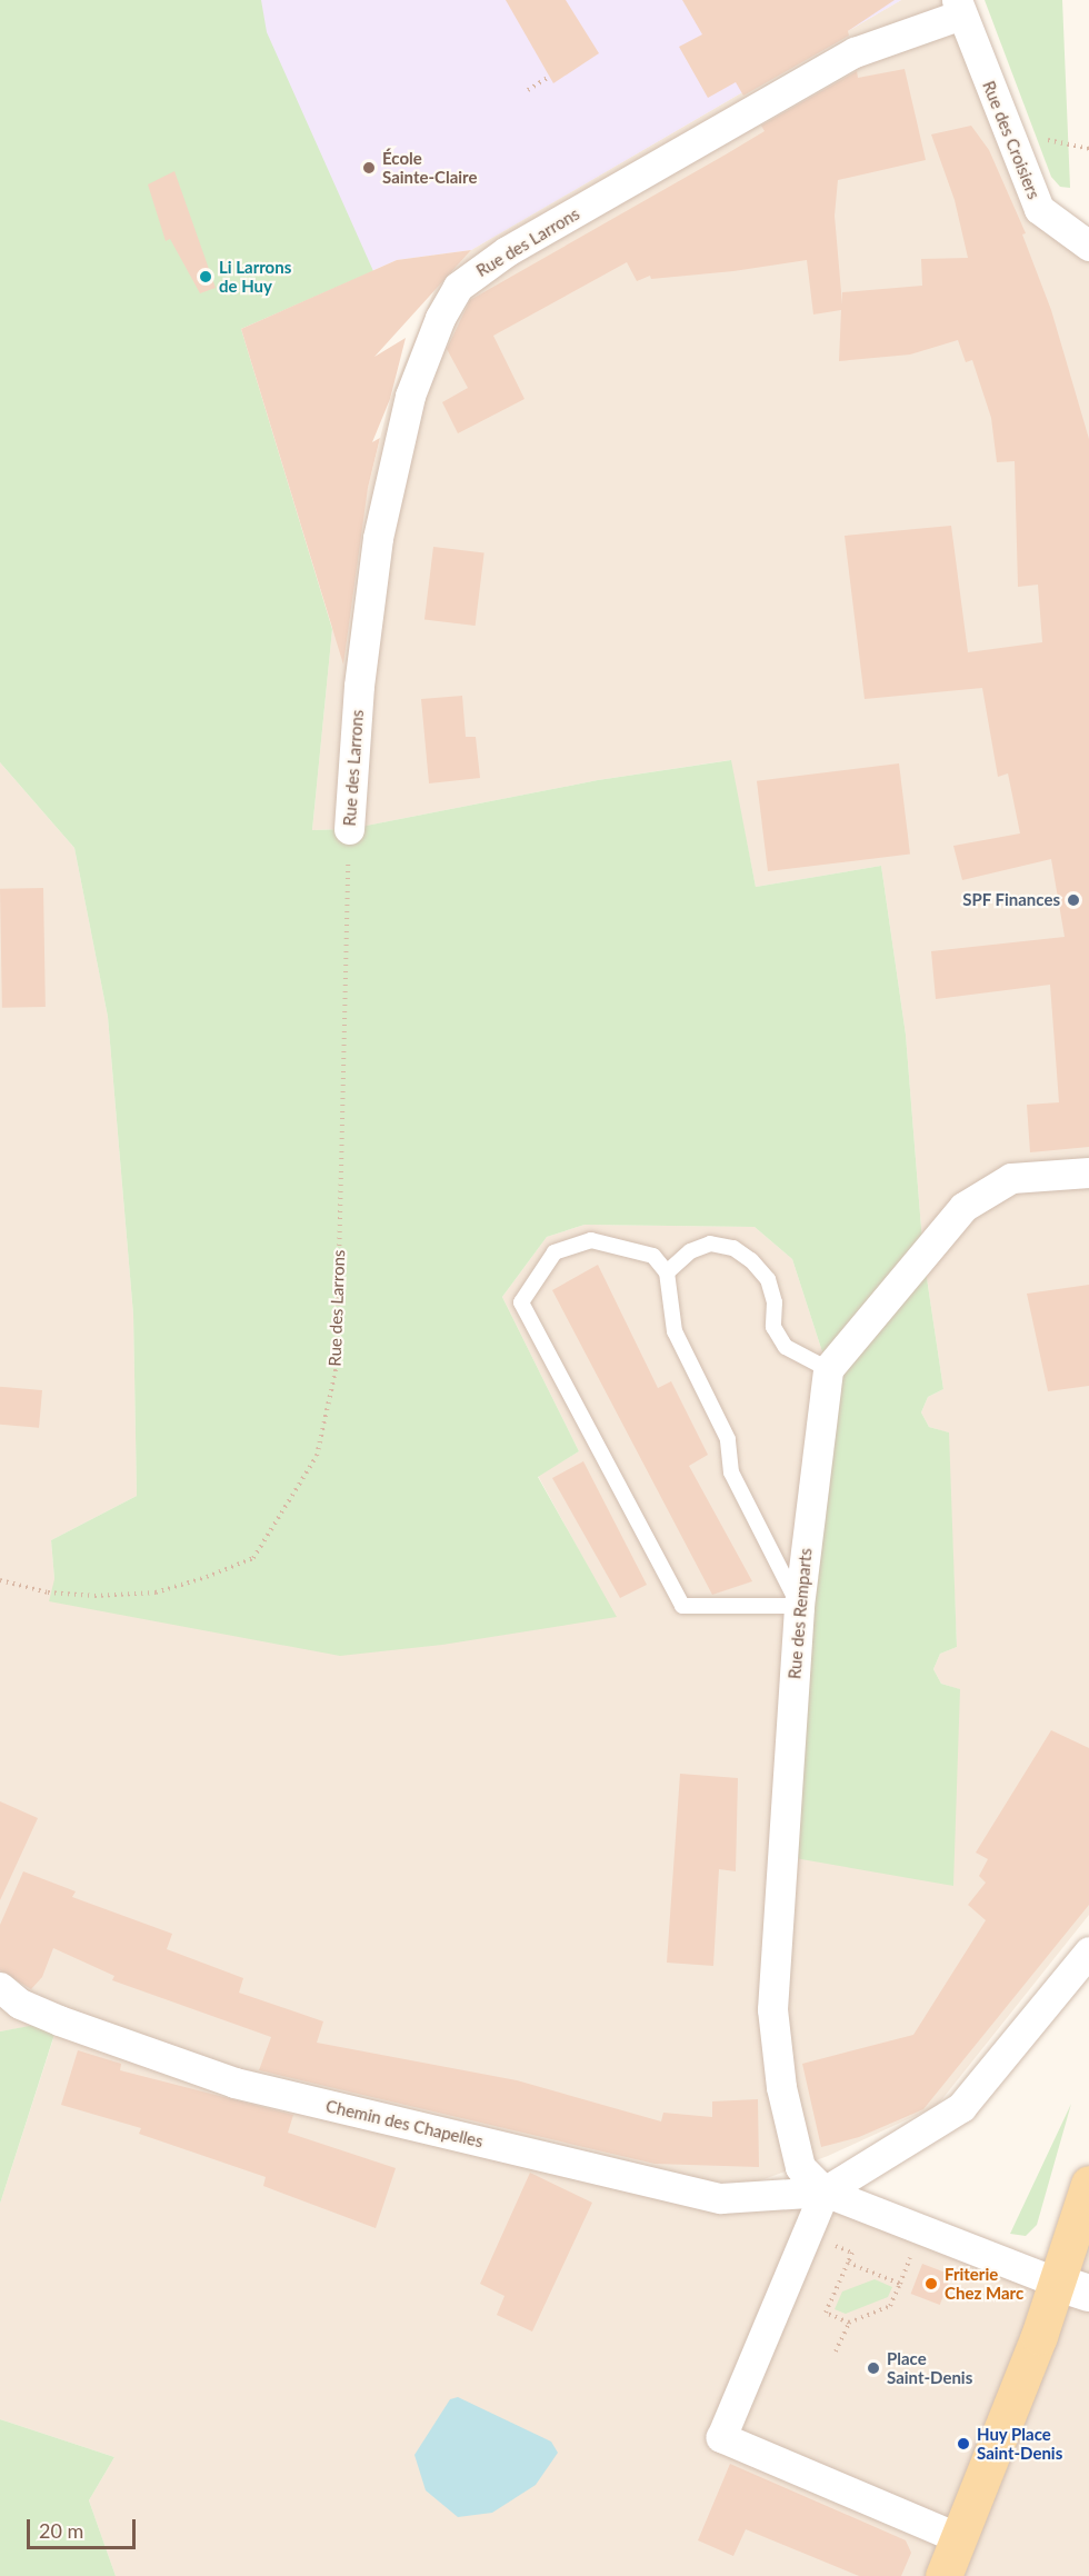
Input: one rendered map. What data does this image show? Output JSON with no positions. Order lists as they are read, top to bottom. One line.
{"streets":{"street":["Rue des Croisiers","Rue des Larrons","Rue des Remparts","Chemin des Chapelles"]},"crossings":[["Rue des Croisiers","Rue des Larrons"],["Rue des Remparts","Chemin des Chapelles"]],"places":["École Sainte-Claire","Li Larrons de Huy","SPF Finances","Friterie Chez Marc","Place Saint-Denis","Huy Place Saint-Denis"],"scale_bar":"20 m"}
